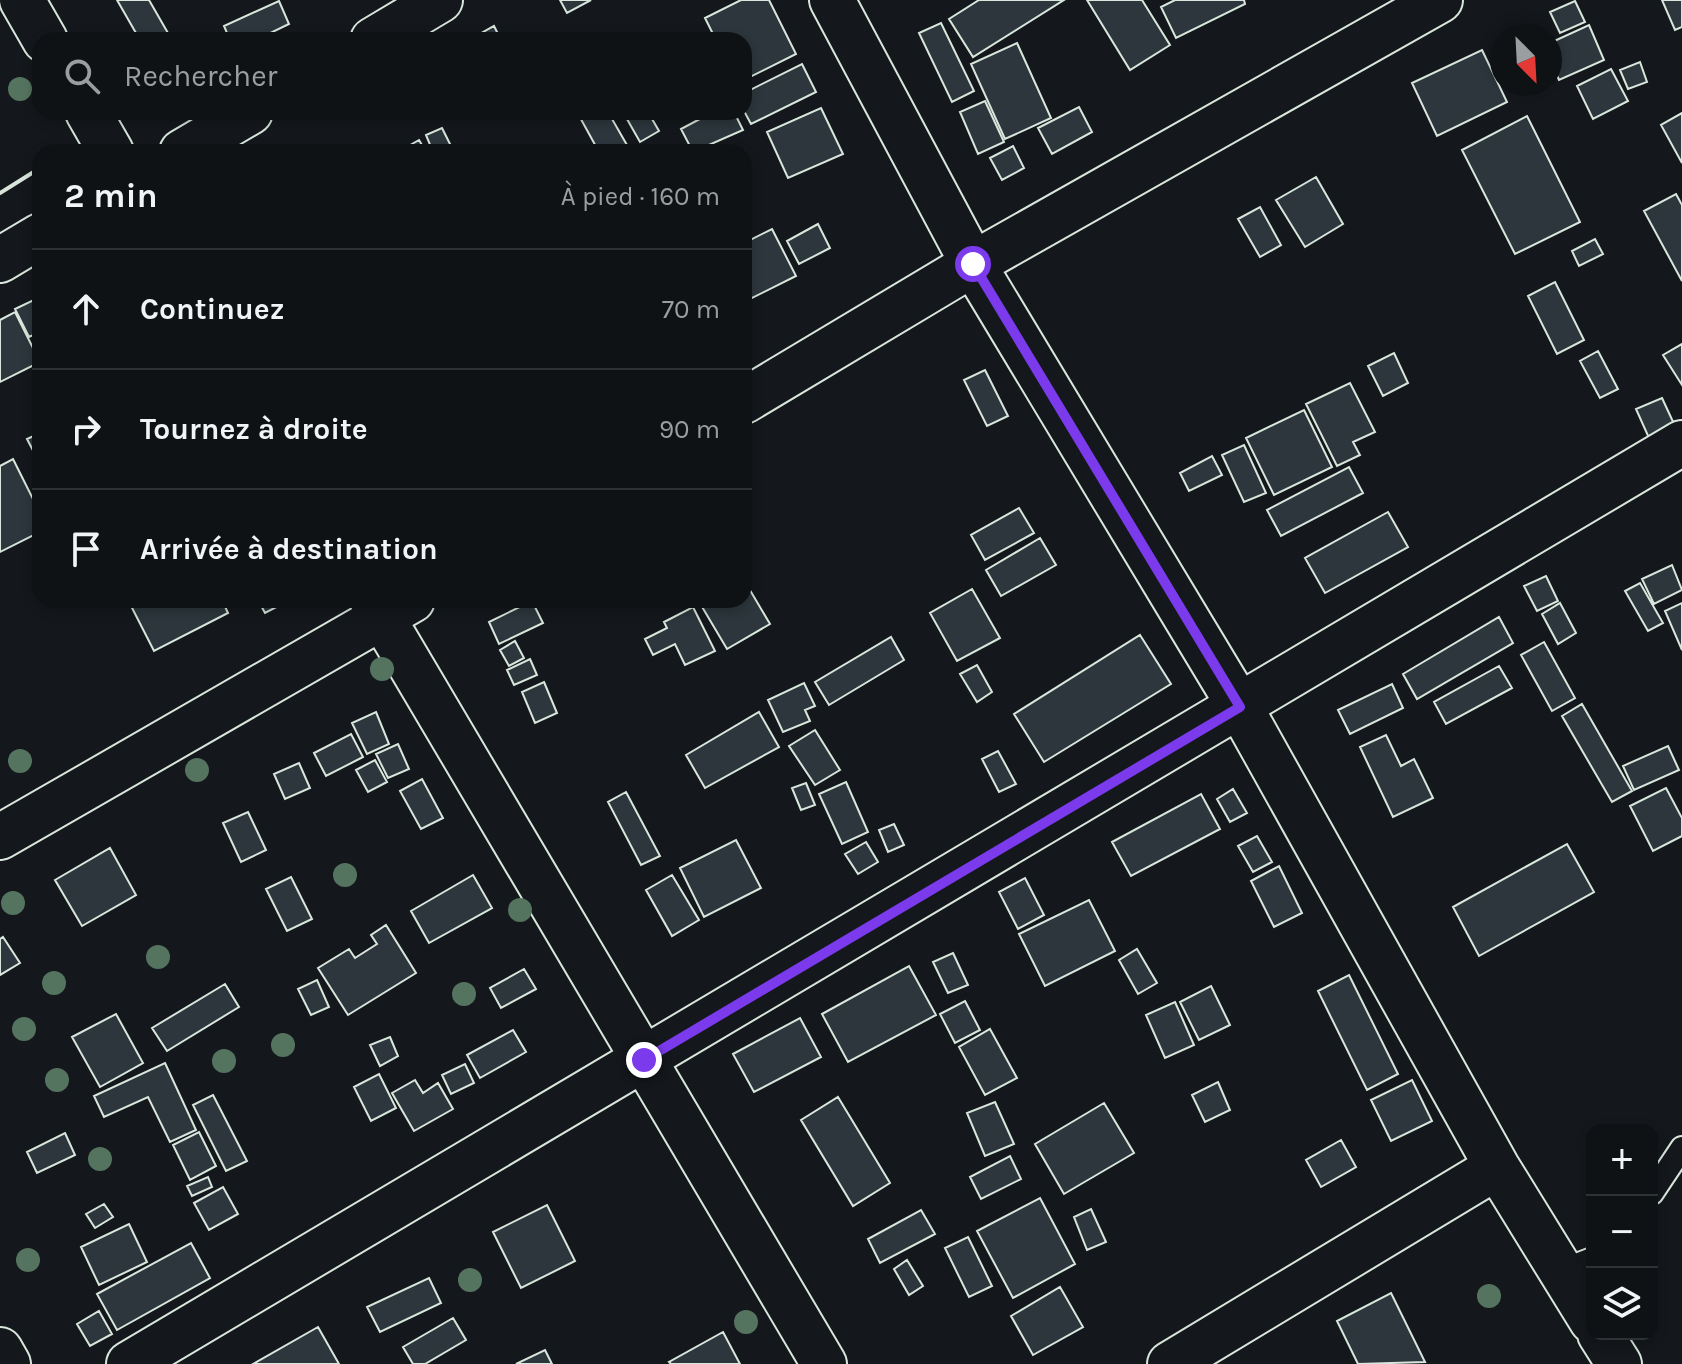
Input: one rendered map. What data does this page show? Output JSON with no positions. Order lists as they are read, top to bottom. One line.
{"north":"bottom right","page":{"search":"Rechercher","heading":["2 min","À pied · 160 m"],"list":[["Continuez","70 m"],["Tournez à droite","90 m"],"Arrivée à destination"],"map_buttons":["+","−"]}}
